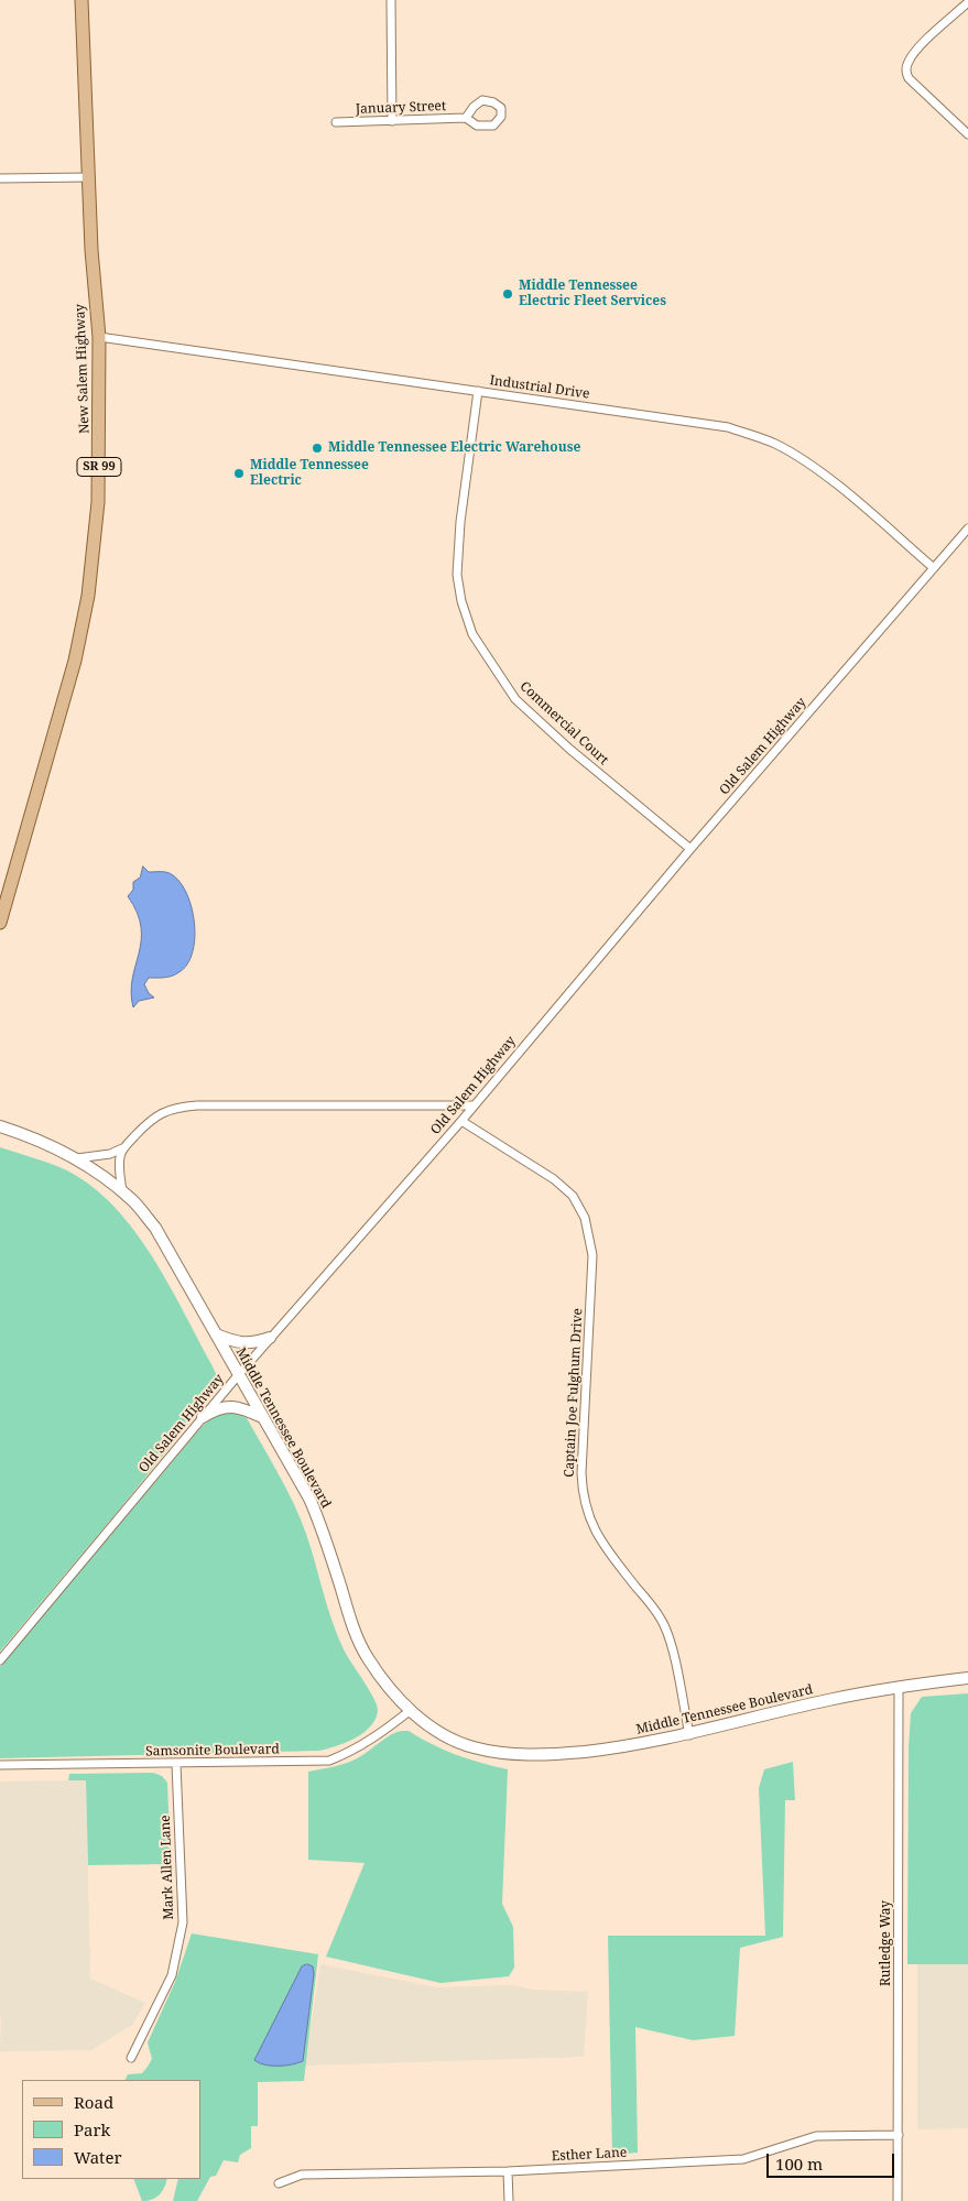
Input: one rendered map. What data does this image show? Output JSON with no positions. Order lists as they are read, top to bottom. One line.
{"streets":{"main road":["New Salem Highway","SR 99","Middle Tennessee Boulevard"],"street":["January Street","Industrial Drive","Commercial Court","Old Salem Highway","Captain Joe Fulghum Drive","Samsonite Boulevard","Mark Allen Lane","Rutledge Way","Esther Lane"]},"crossings":[["New Salem Highway","Industrial Drive"],["Industrial Drive","Commercial Court"],["Industrial Drive","Old Salem Highway"],["Commercial Court","Old Salem Highway"],["Old Salem Highway","Captain Joe Fulghum Drive"],["Old Salem Highway","Middle Tennessee Boulevard"],["Captain Joe Fulghum Drive","Middle Tennessee Boulevard"],["Middle Tennessee Boulevard","Samsonite Boulevard"],["Middle Tennessee Boulevard","Rutledge Way"],["Samsonite Boulevard","Mark Allen Lane"],["Rutledge Way","Esther Lane"]],"places":["Middle Tennessee Electric Fleet Services","Middle Tennessee Electric Warehouse","Middle Tennessee Electric"],"legend":["Road","Park","Water"],"scale_bar":"100 m"}
